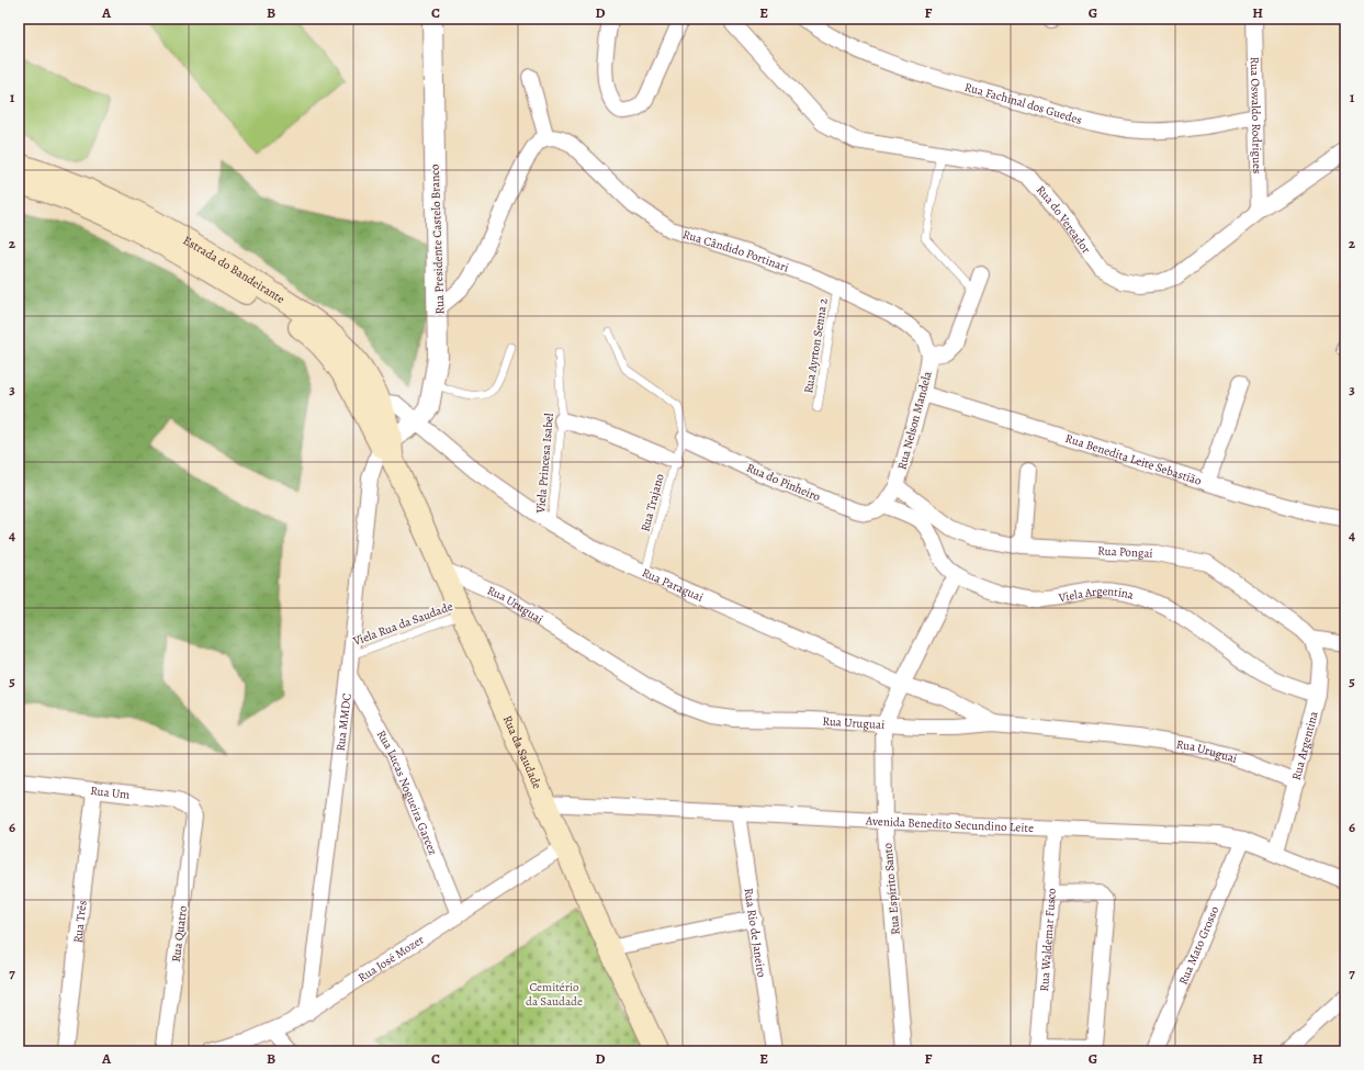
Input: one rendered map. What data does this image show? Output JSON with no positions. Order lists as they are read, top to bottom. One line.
{"streets":{"main road":["Estrada do Bandeirante","Rua da Saudade"],"street":["Rua Fachinal dos Guedes","Rua Oswaldo Rodrigues","Rua do Vereador","Rua Presidente Castelo Branco","Rua Cândido Portinari","Rua Nelson Mandela","Rua Benedita Leite Sebastião","Rua do Pinheiro","Rua Pongaí","Rua Paraguai","Viela Argentina","Rua Uruguai","Rua MMDC","Rua Argentina","Rua Um","Rua Lucas Nogueira Garcez","Avenida Benedito Secundino Leite","Rua Espírito Santo","Rua Três","Rua Rio de Janeiro","Rua Quatro","Rua Waldemar Fusco","Rua Mato Grosso","Rua José Mozer"],"lane":["Rua Ayrton Senna 2","Viela Princesa Isabel","Rua Trajano","Viela Rua da Saudade"]},"crossings":[["Rua Fachinal dos Guedes","Rua Oswaldo Rodrigues"],["Rua Oswaldo Rodrigues","Rua do Vereador"],["Rua Presidente Castelo Branco","Estrada do Bandeirante"],["Rua Presidente Castelo Branco","Rua Paraguai"],["Rua Presidente Castelo Branco","Rua MMDC"],["Rua Presidente Castelo Branco","Rua da Saudade"],["Rua Cândido Portinari","Rua Ayrton Senna 2"],["Rua Cândido Portinari","Rua Nelson Mandela"],["Estrada do Bandeirante","Rua Paraguai"],["Estrada do Bandeirante","Rua MMDC"],["Estrada do Bandeirante","Rua da Saudade"],["Rua Nelson Mandela","Rua Benedita Leite Sebastião"],["Rua Nelson Mandela","Rua do Pinheiro"],["Rua Nelson Mandela","Rua Pongaí"],["Rua Nelson Mandela","Viela Argentina"],["Viela Princesa Isabel","Rua Paraguai"],["Rua do Pinheiro","Rua Trajano"],["Rua do Pinheiro","Viela Argentina"],["Rua Trajano","Rua Paraguai"],["Rua Pongaí","Rua Argentina"],["Rua Paraguai","Rua Uruguai"],["Viela Argentina","Rua Argentina"],["Rua Uruguai","Rua Argentina"],["Rua Uruguai","Rua da Saudade"],["Rua Uruguai","Rua Espírito Santo"],["Viela Rua da Saudade","Rua MMDC"],["Viela Rua da Saudade","Rua da Saudade"],["Rua MMDC","Rua da Saudade"],["Rua MMDC","Rua Lucas Nogueira Garcez"],["Rua MMDC","Rua José Mozer"],["Rua Argentina","Avenida Benedito Secundino Leite"],["Rua da Saudade","Avenida Benedito Secundino Leite"],["Rua da Saudade","Rua José Mozer"],["Rua Um","Rua Três"],["Rua Um","Rua Quatro"],["Rua Lucas Nogueira Garcez","Rua José Mozer"],["Avenida Benedito Secundino Leite","Rua Espírito Santo"],["Avenida Benedito Secundino Leite","Rua Rio de Janeiro"],["Avenida Benedito Secundino Leite","Rua Waldemar Fusco"],["Avenida Benedito Secundino Leite","Rua Mato Grosso"]],"parks":["Cemitério da Saudade"],"grid":{"columns":["A","B","C","D","E","F","G","H"],"rows":["1","2","3","4","5","6","7"]}}
